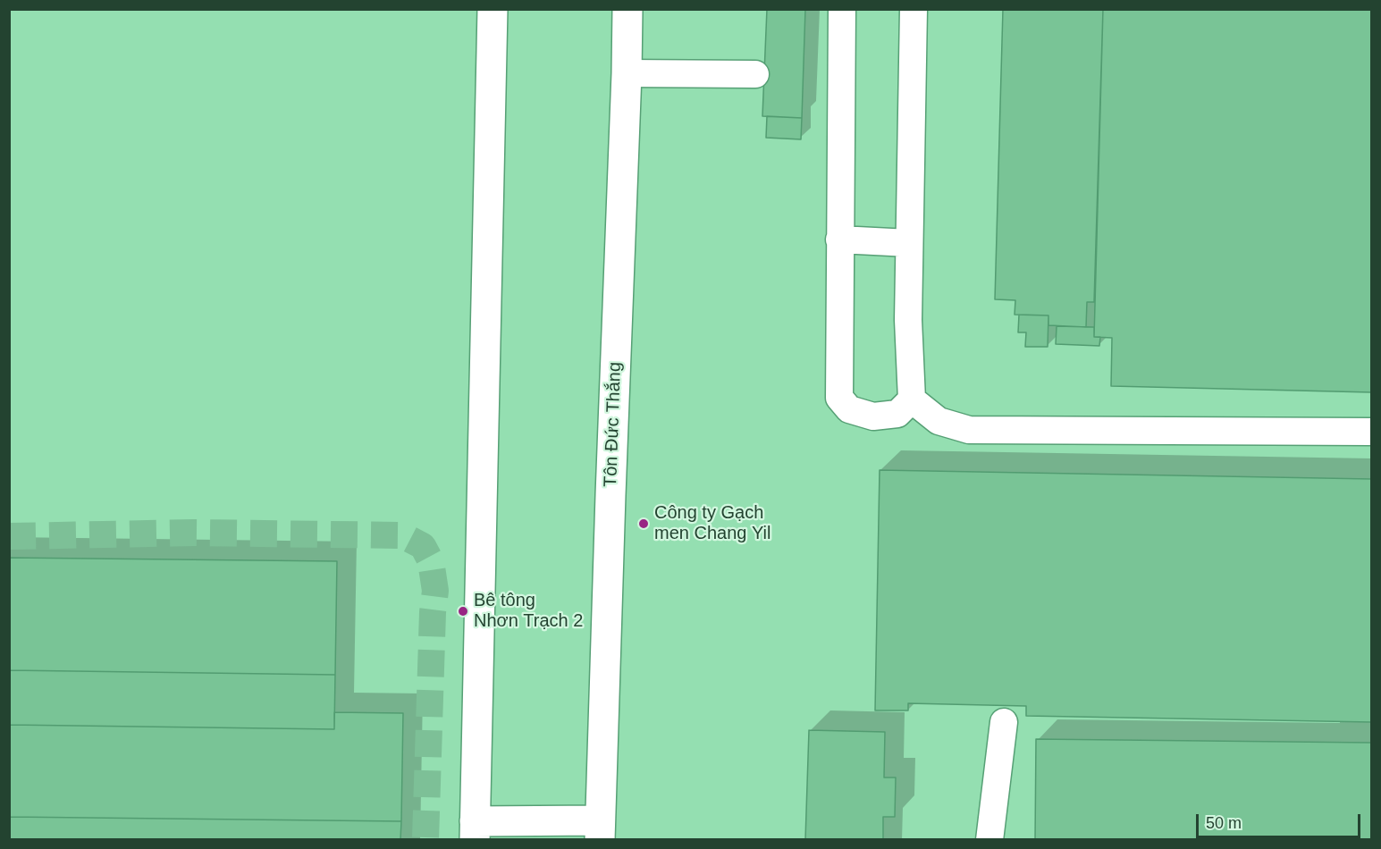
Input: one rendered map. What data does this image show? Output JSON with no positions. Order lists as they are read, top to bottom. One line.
{"streets":{"main road":["Tôn Đức Thắng"]},"places":["Công ty Gạch men Chang Yil","Bê tông Nhơn Trạch 2"],"scale_bar":"50 m"}
